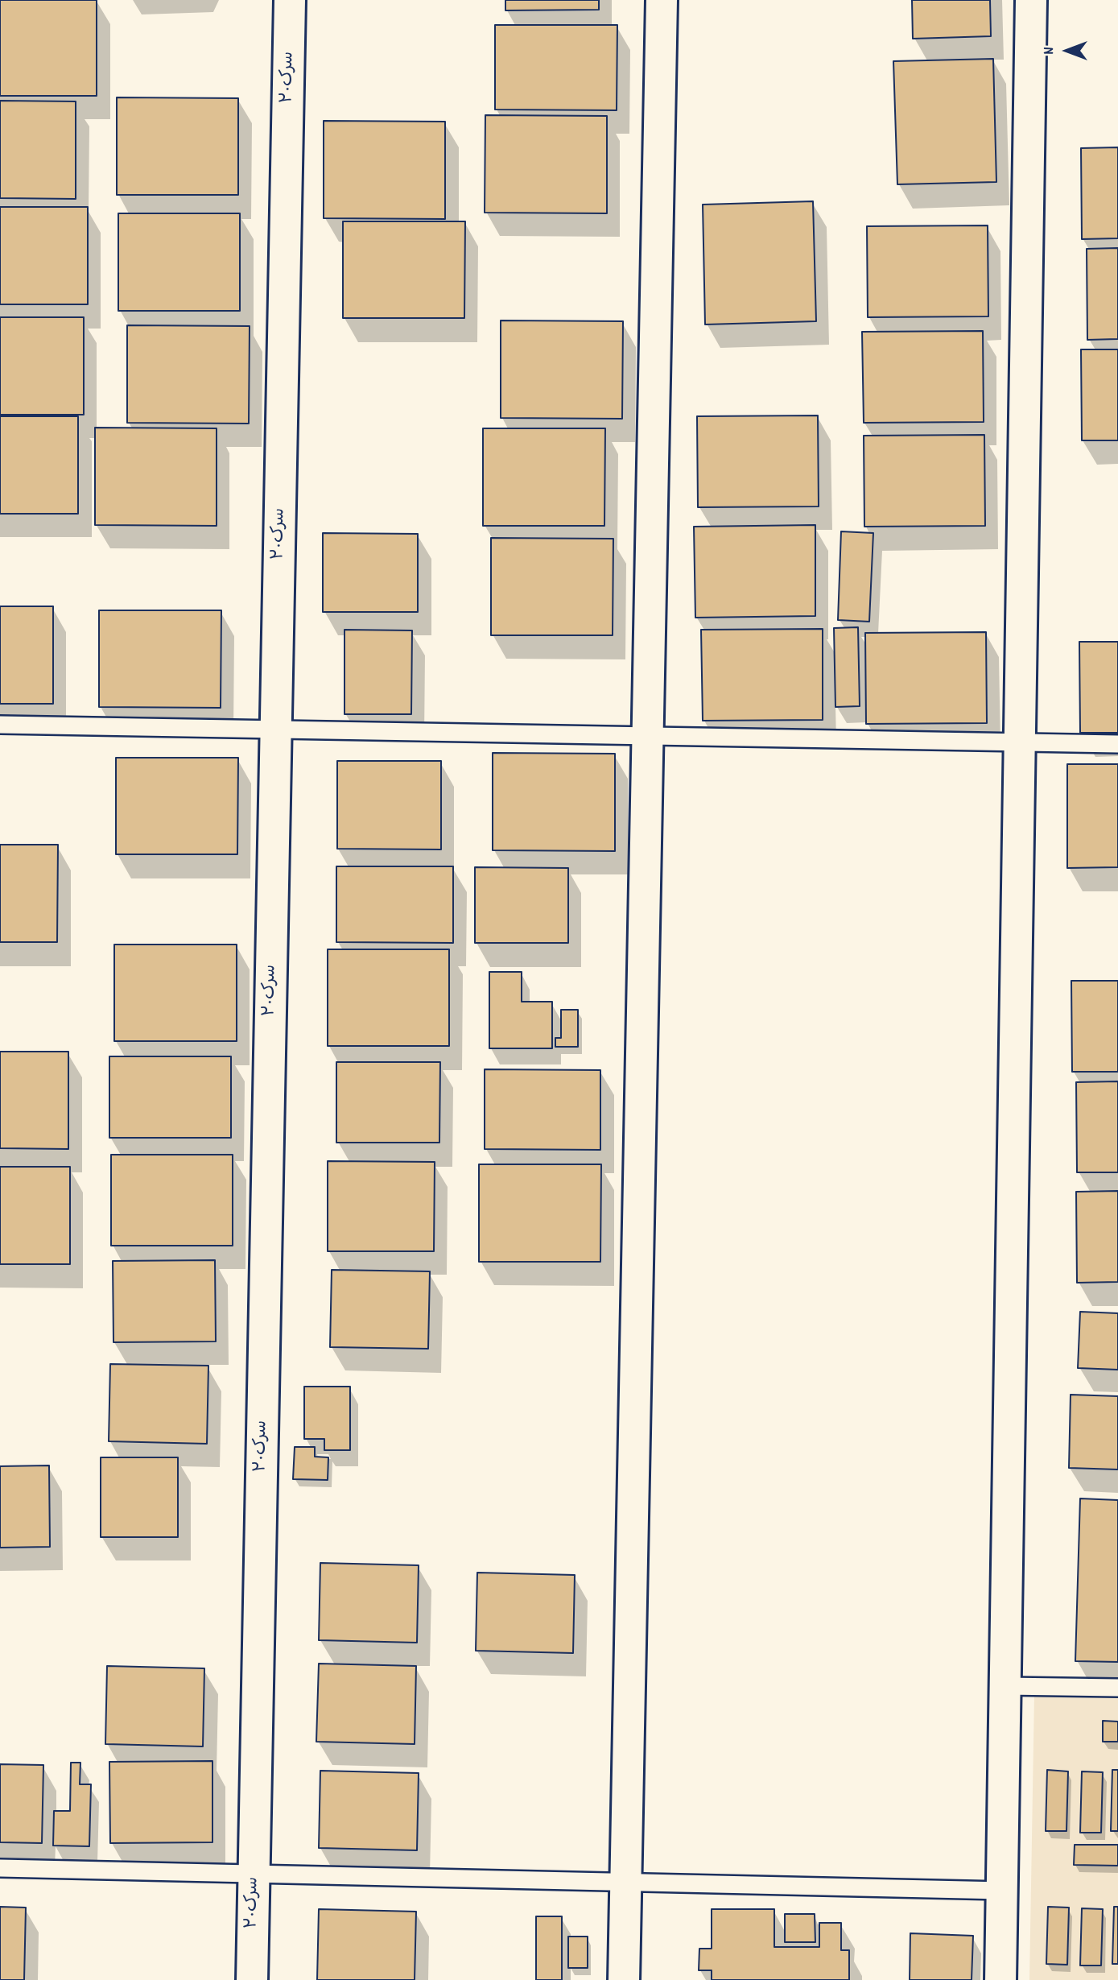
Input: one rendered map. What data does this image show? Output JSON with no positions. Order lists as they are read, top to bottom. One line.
{"streets":{"street":["سرک۲۰"]},"north":"left"}
